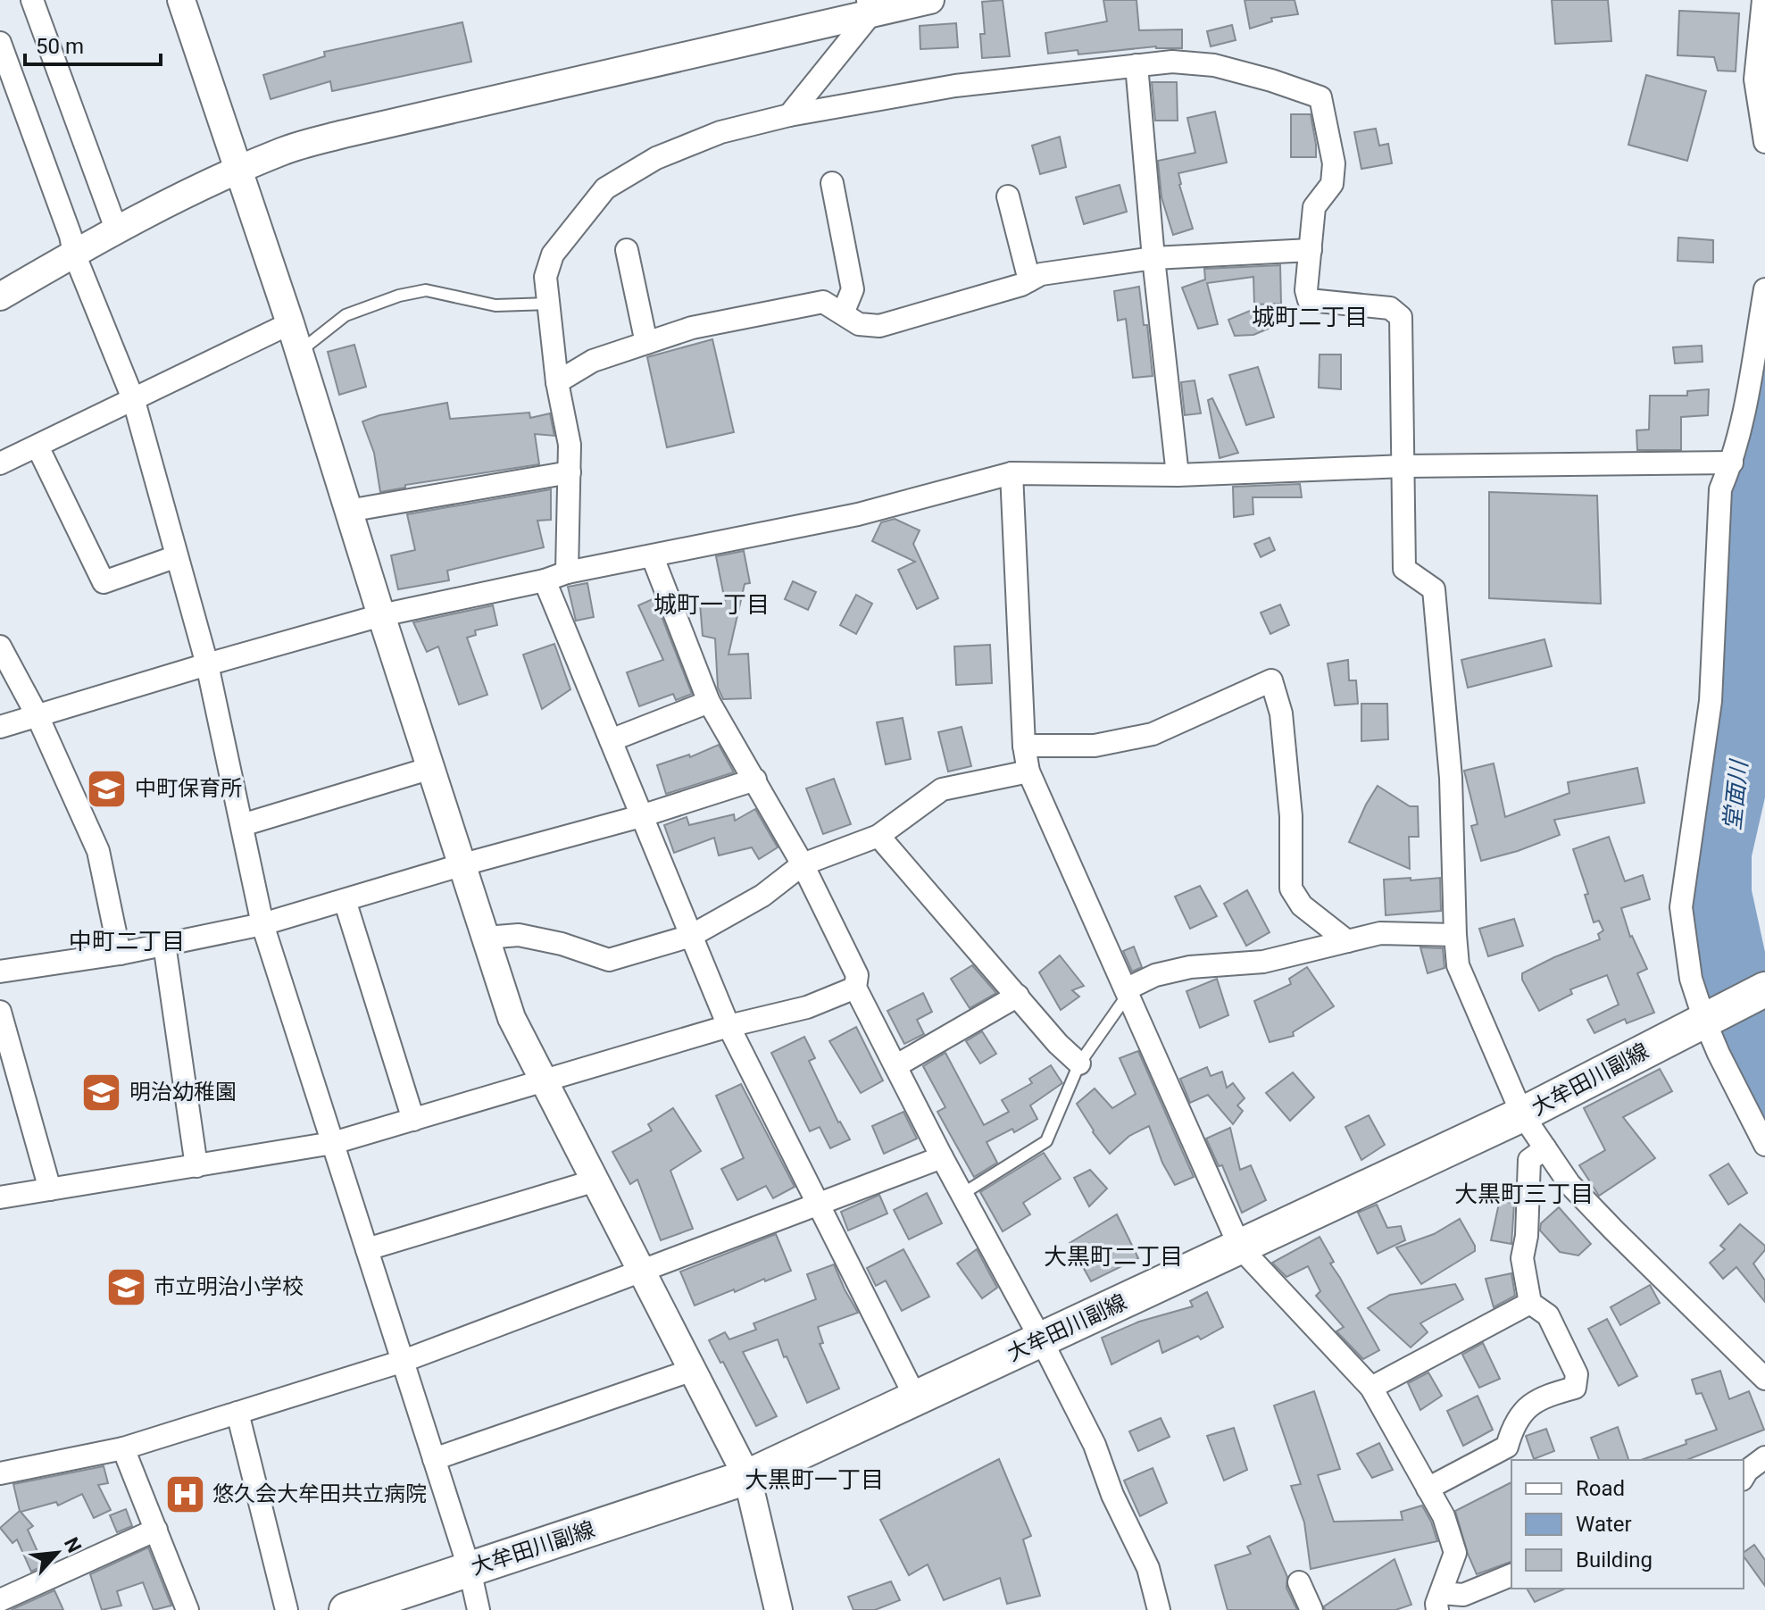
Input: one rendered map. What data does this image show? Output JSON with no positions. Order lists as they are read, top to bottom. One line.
{"streets":{"main road":["大牟田川副線"]},"districts":["城町二丁目","城町一丁目","中町二丁目","大黒町三丁目","大黒町二丁目","大黒町一丁目"],"water":["堂面川"],"places":{"school or university":["中町保育所","明治幼稚園","市立明治小学校"],"hospital":["悠久会大牟田共立病院"]},"legend":["Road","Water","Building"],"scale_bar":"50 m","north":"top right"}
